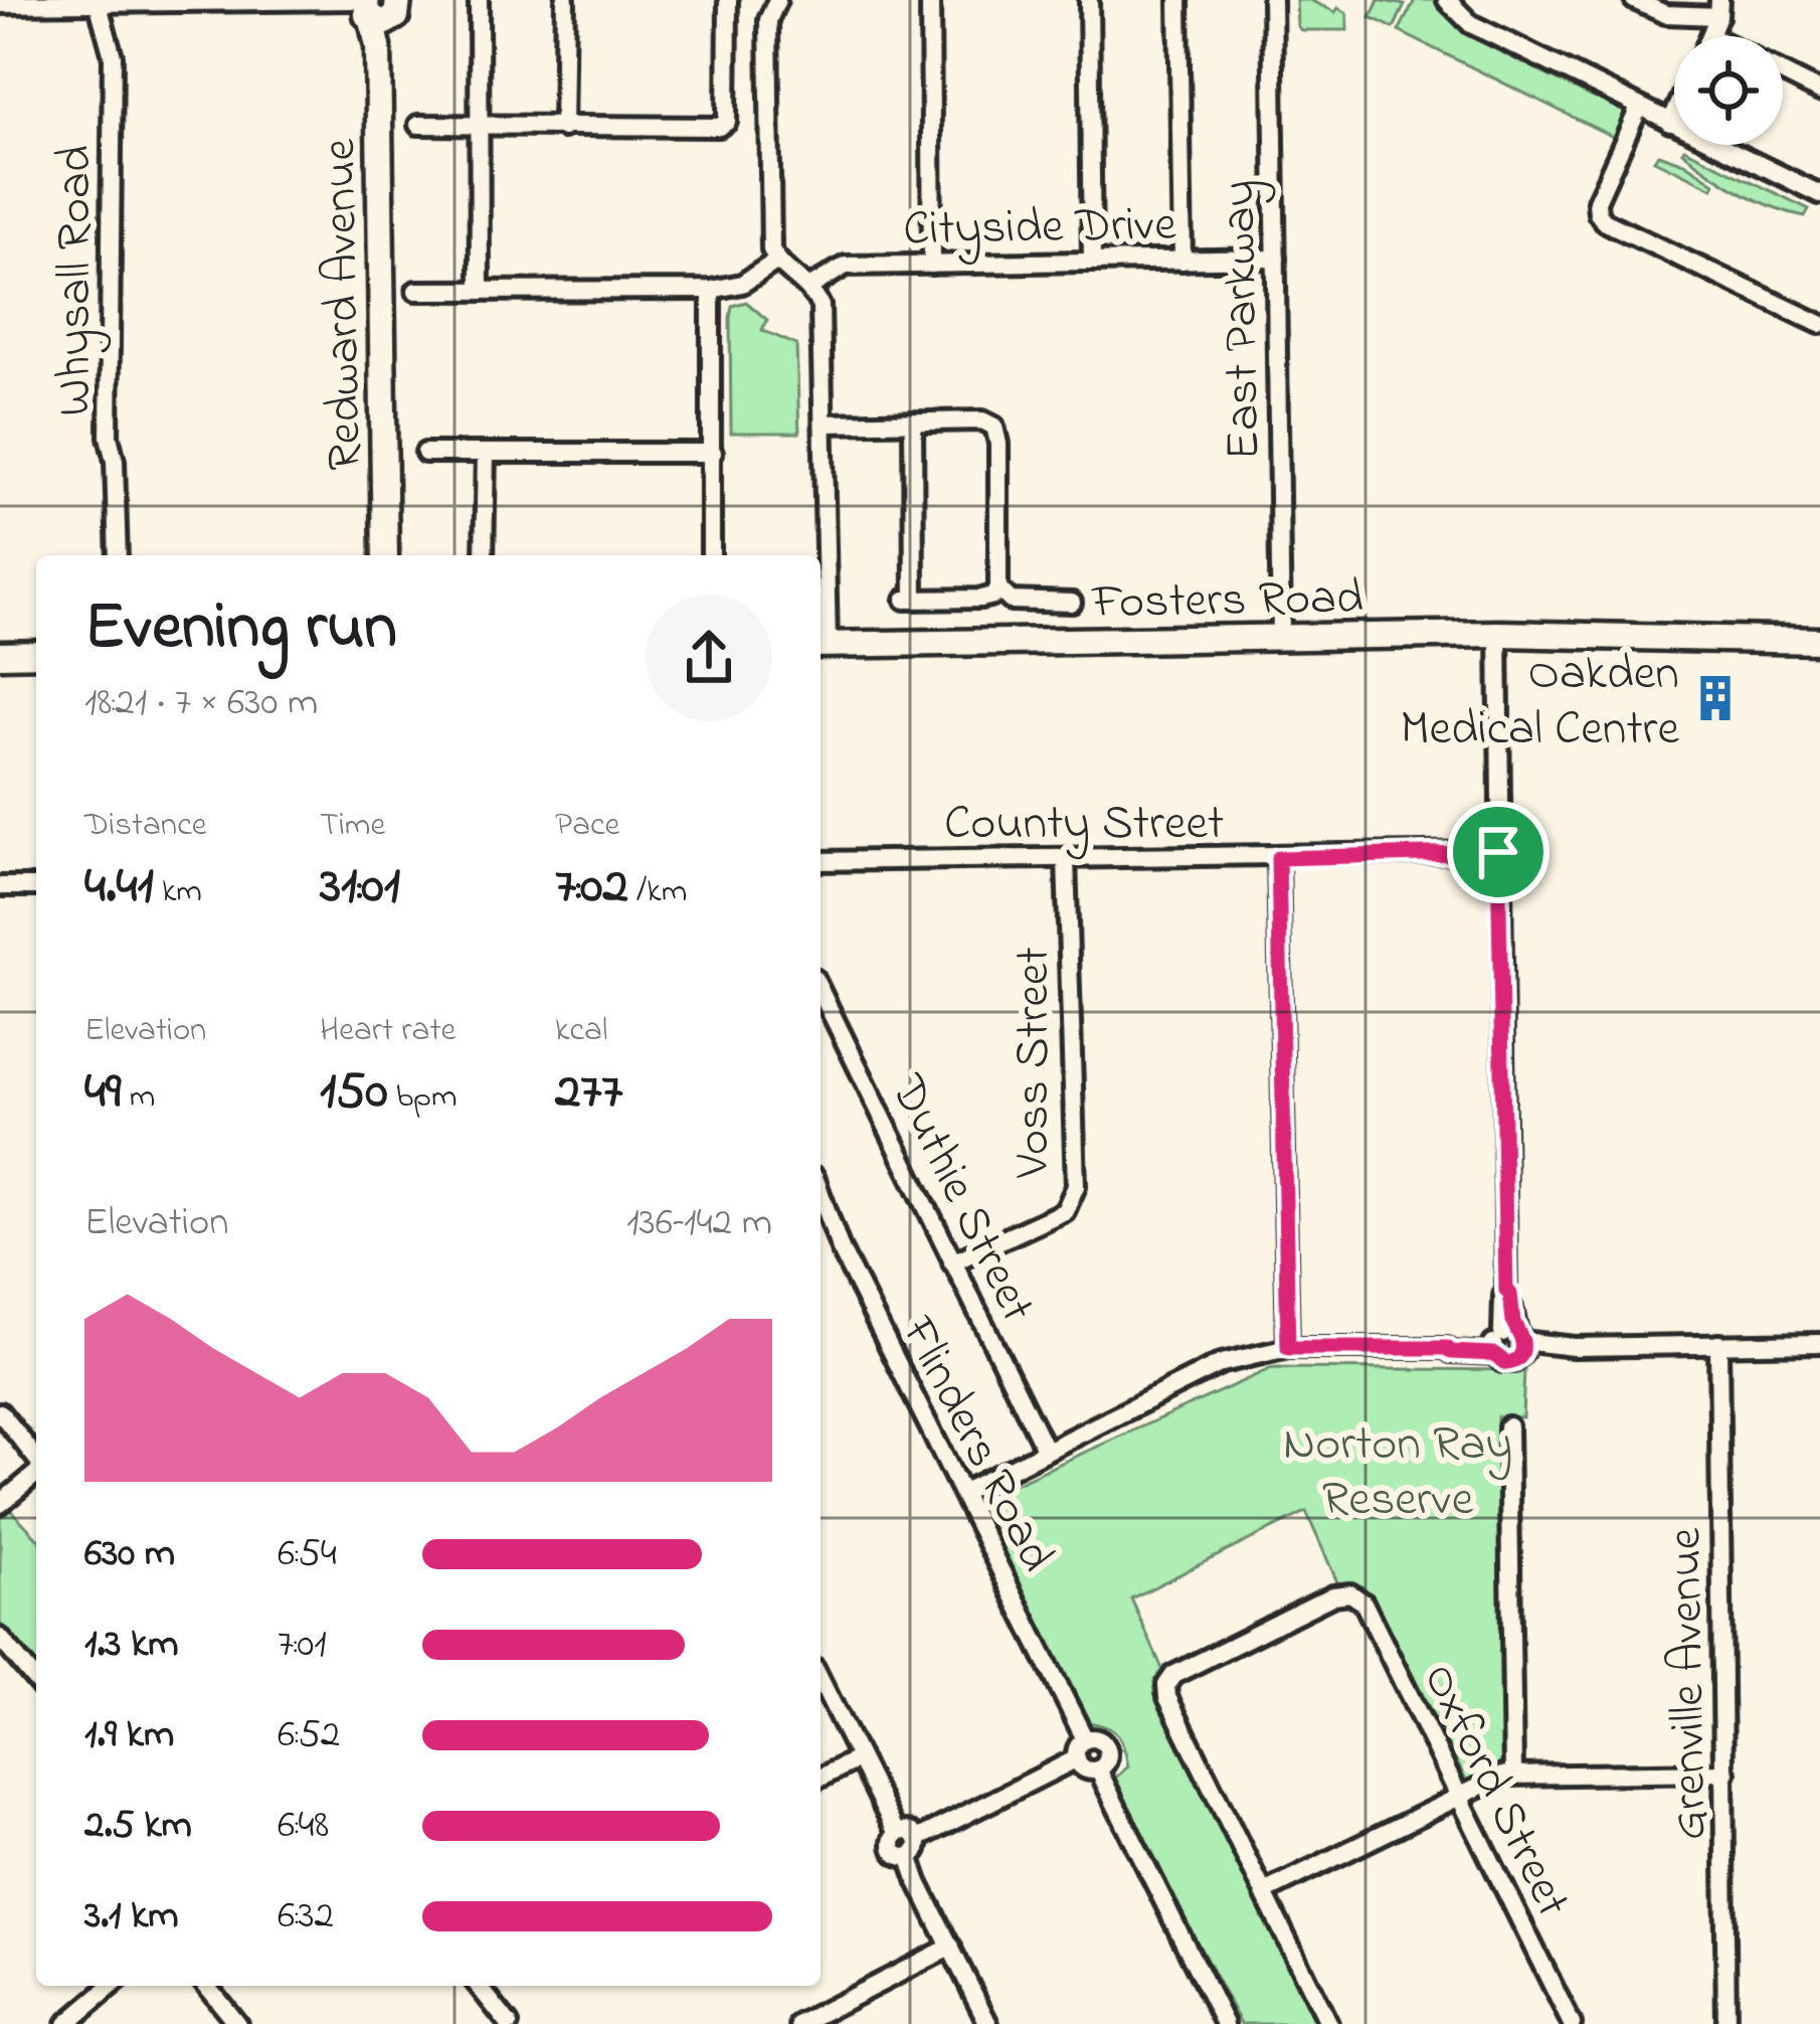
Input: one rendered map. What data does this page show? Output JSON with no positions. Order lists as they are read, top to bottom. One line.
{"streets":{"main road":["Redward Avenue","Fosters Road"],"street":["Cityside Drive","Whysall Road","East Parkway","County Street","Voss Street","Duthie Street","Flinders Road","Grenville Avenue","Oxford Street"]},"crossings":[["Cityside Drive","East Parkway"],["East Parkway","Fosters Road"],["County Street","Voss Street"],["Voss Street","Duthie Street"]],"parks":["Norton Ray Reserve"],"places":{"building":["Oakden Medical Centre"]},"page":{"heading":["Evening run","18:21 · 7 × 630 m"],"stats":[["Distance","4.41 km"],["Time","31:01"],["Pace","7:02 /km"],["Elevation","49 m"],["Heart rate","150 bpm"],["kcal","277"]],"chart":["Elevation","136–142 m"],"list":[{"name":"630 m","note":"6:54"},{"name":"1.3 km","note":"7:01"},{"name":"1.9 km","note":"6:52"},{"name":"2.5 km","note":"6:48"},{"name":"3.1 km","note":"6:32"}]}}
